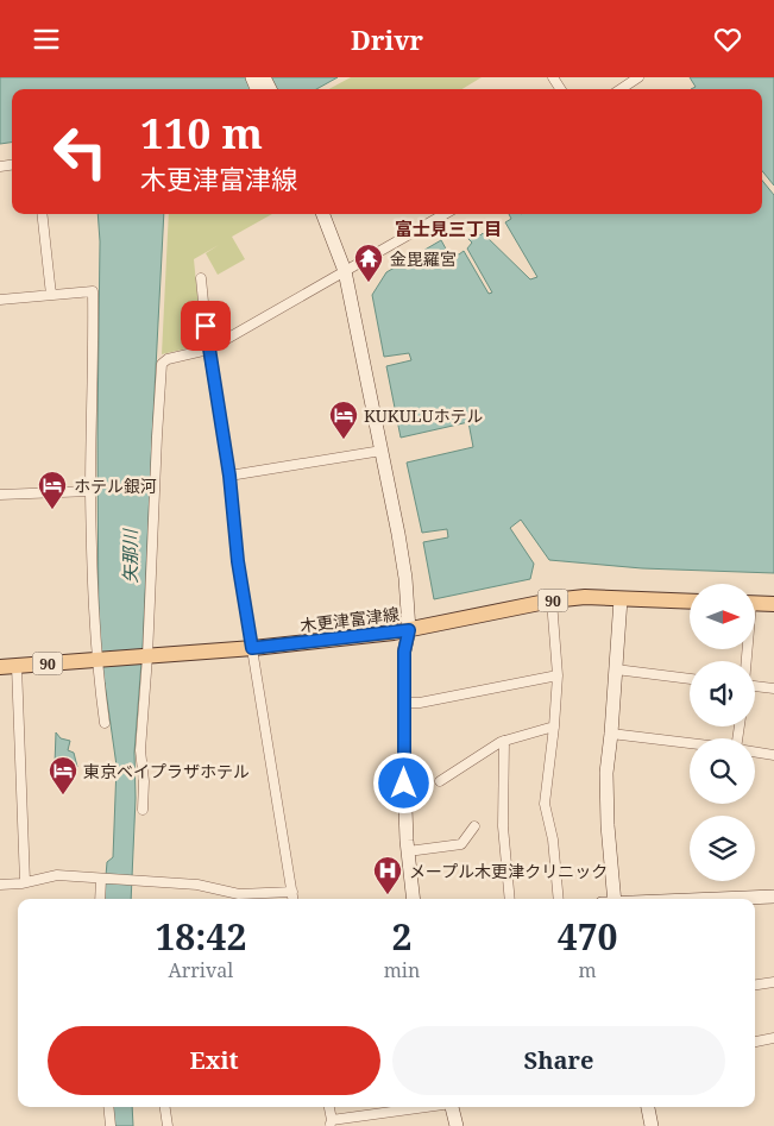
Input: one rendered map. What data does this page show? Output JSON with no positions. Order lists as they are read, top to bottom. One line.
{"streets":{"main road":["90","木更津富津線"]},"districts":["富士見三丁目"],"water":["矢那川"],"places":{"temple":["金毘羅宮"],"hotel":["KUKULUホテル","ホテル銀河","東京ベイプラザホテル"],"hospital":["メープル木更津クリニック"]},"north":"right","page":{"header":"Drivr","turn":["110 m","木更津富津線"],"eta":["18:42","Arrival","2","min","470","m"],"buttons":["Exit","Share"]}}
